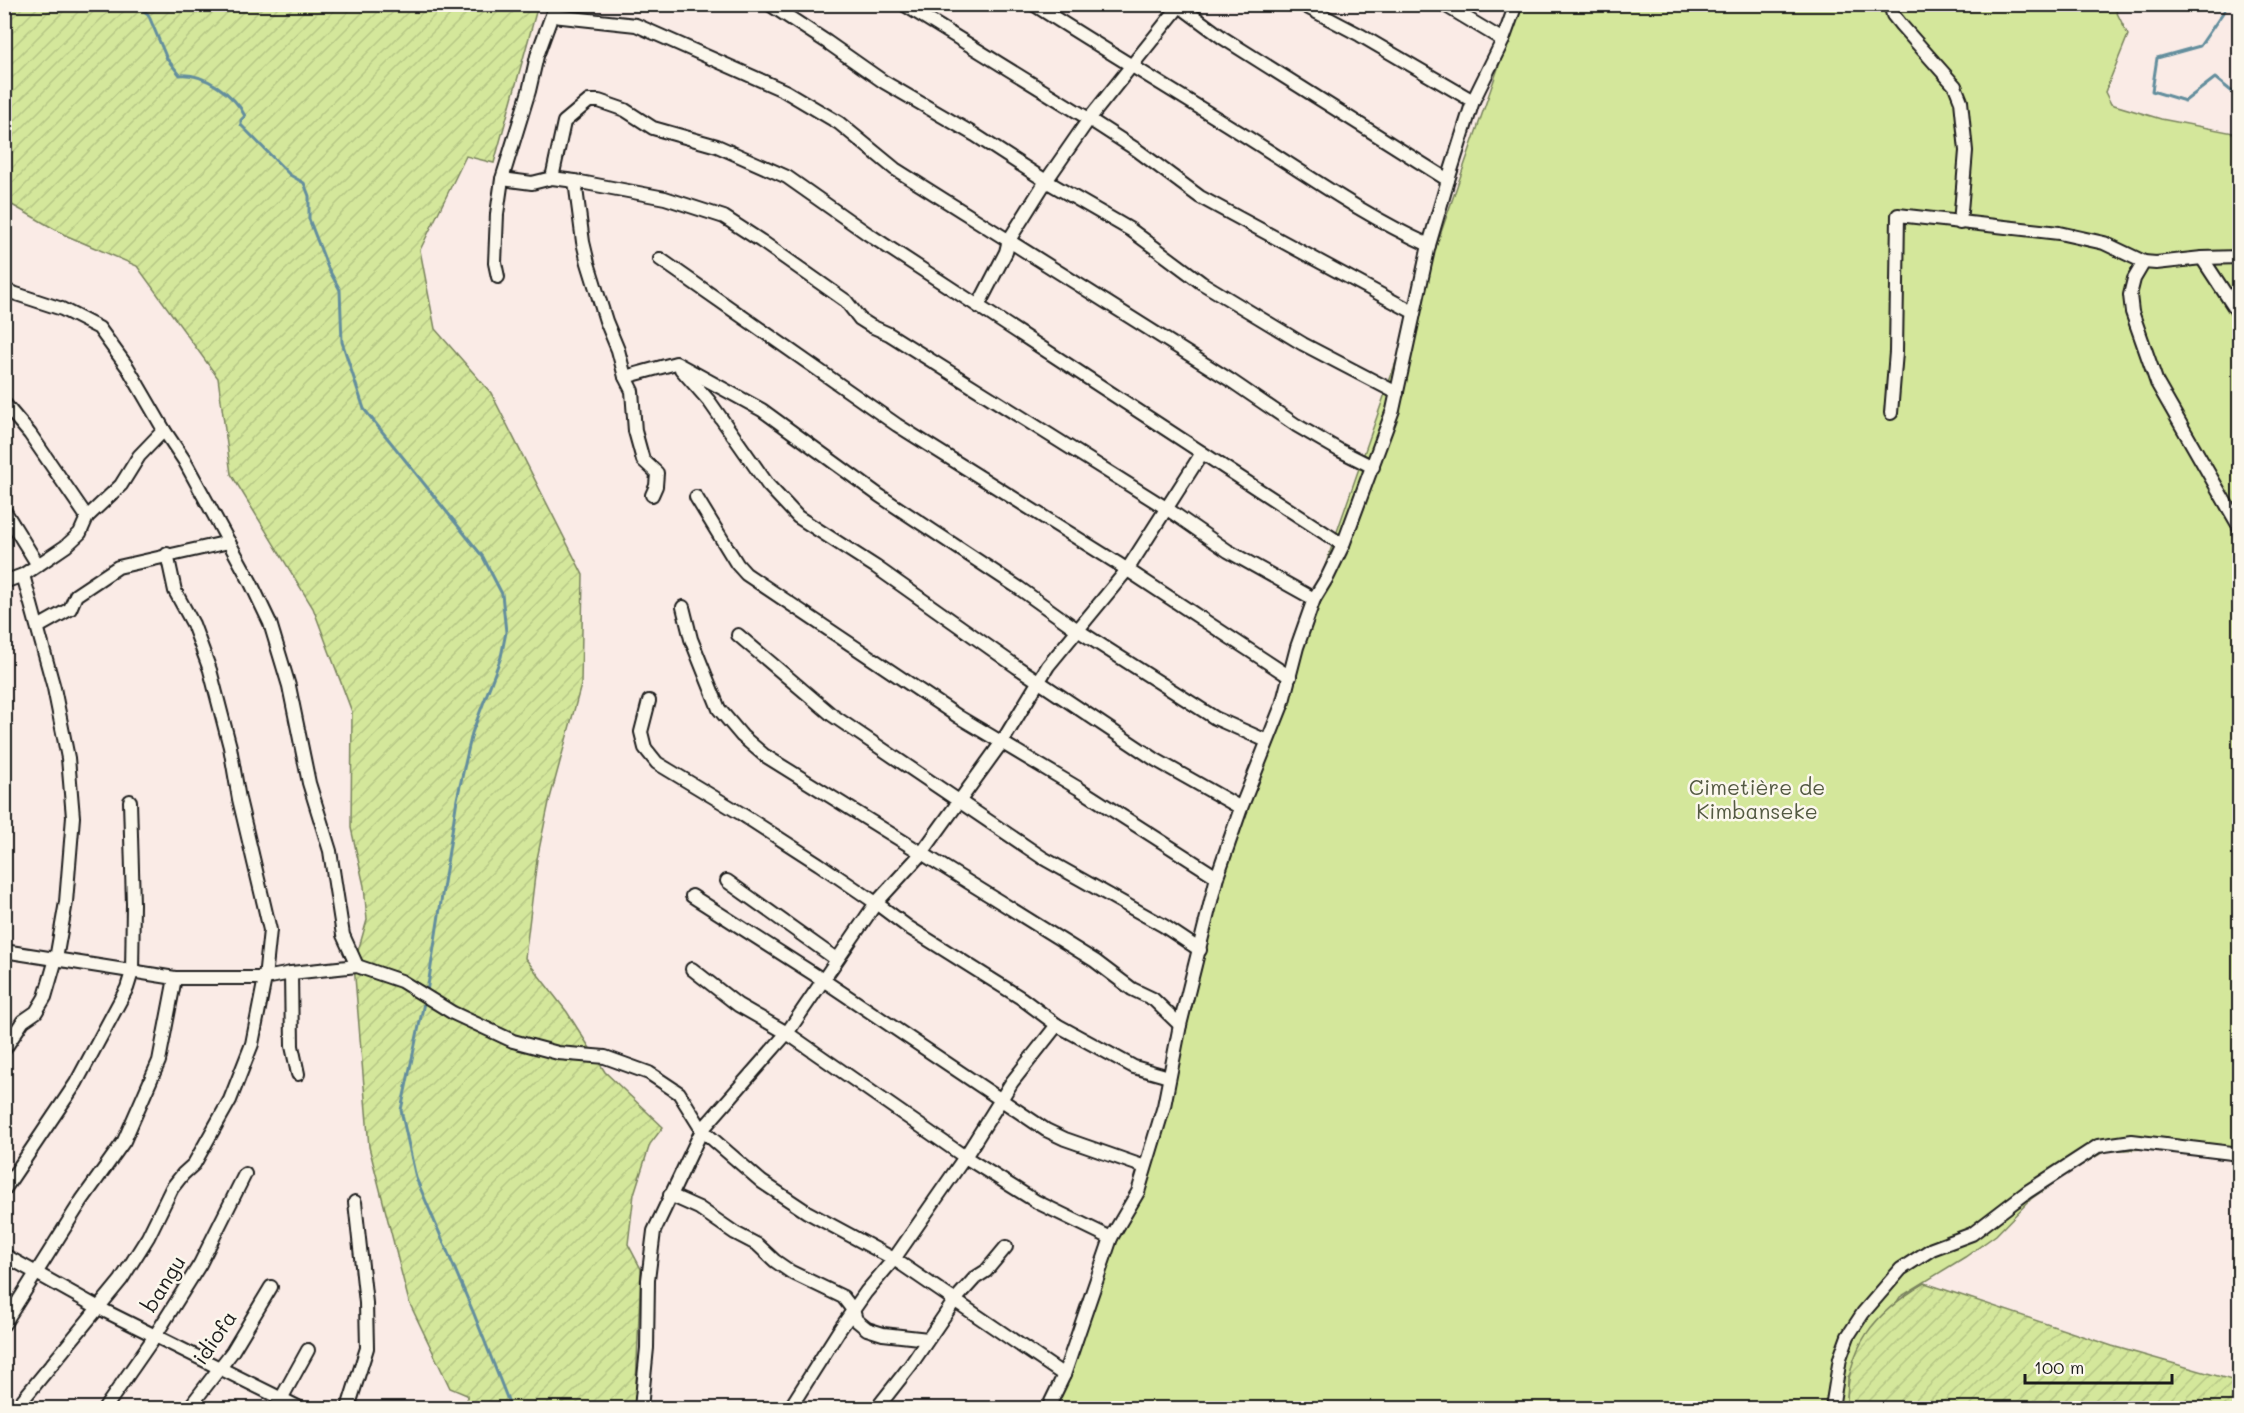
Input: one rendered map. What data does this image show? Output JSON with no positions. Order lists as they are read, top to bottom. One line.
{"streets":{"street":["bangu","idiofa"]},"parks":["Cimetière de Kimbanseke"],"scale_bar":"100 m"}
